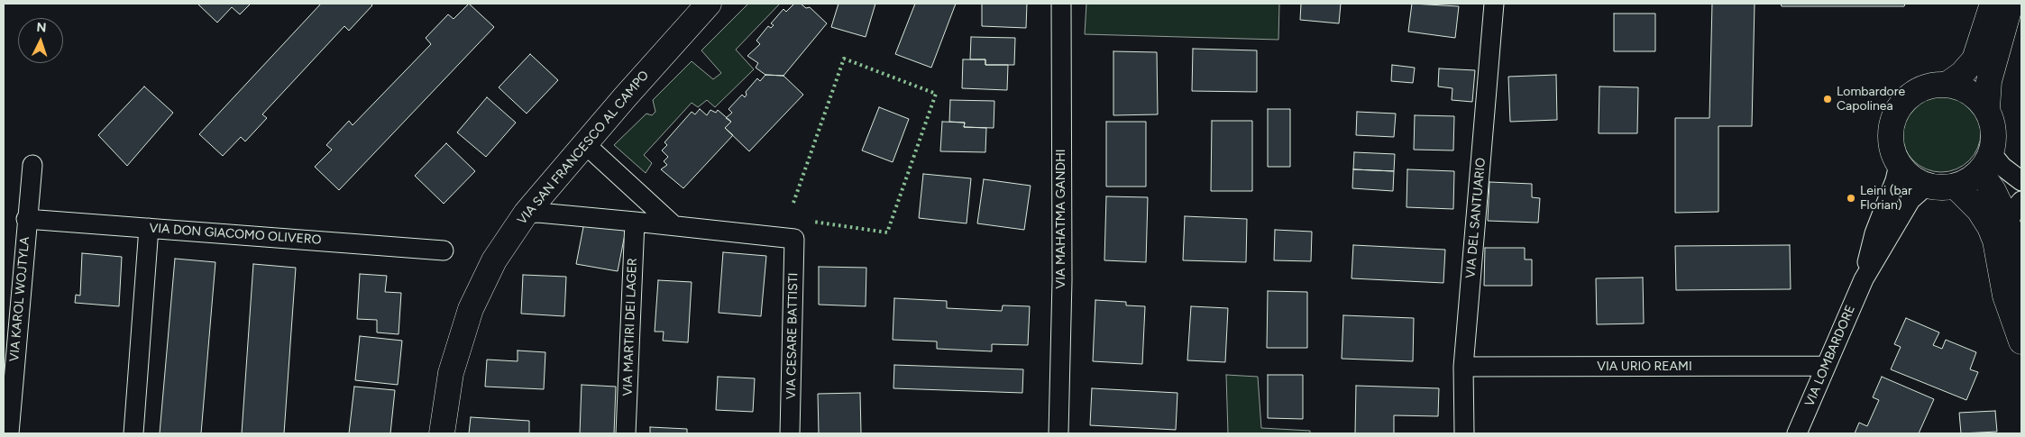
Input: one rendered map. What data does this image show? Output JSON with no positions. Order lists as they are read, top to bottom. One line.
{"streets":{"main road":["VIA SAN FRANCESCO AL CAMPO"],"street":["VIA DEL SANTUARIO","VIA MAHATMA GANDHI","VIA DON GIACOMO OLIVERO","VIA KAROL WOJTYLA","VIA MARTIRI DEI LAGER","VIA CESARE BATTISTI","VIA LOMBARDORE","VIA URIO REAMI"]},"crossings":[["VIA DEL SANTUARIO","VIA URIO REAMI"],["VIA DON GIACOMO OLIVERO","VIA KAROL WOJTYLA"],["VIA LOMBARDORE","VIA URIO REAMI"]],"places":["Lombardore Capolinea","Leini (bar Florian)"],"north":"top"}
